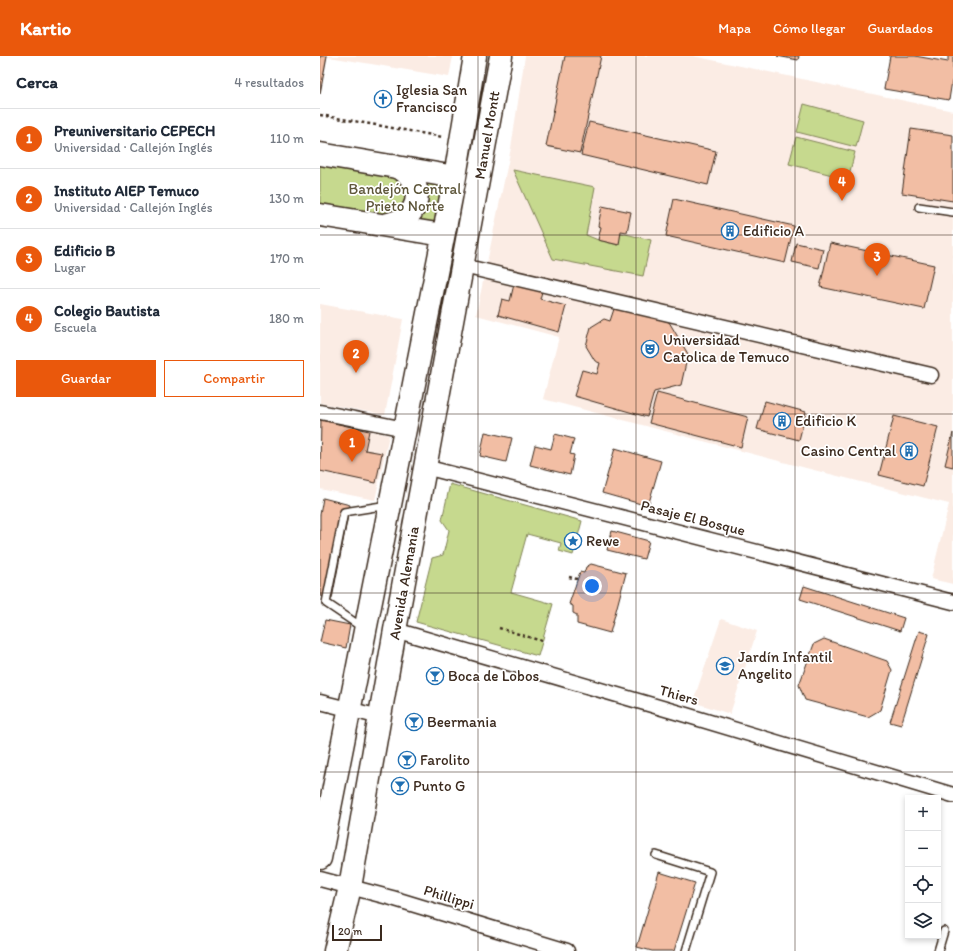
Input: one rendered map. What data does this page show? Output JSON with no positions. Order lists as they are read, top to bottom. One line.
{"streets":{"main road":["Manuel Montt","Avenida Alemania"],"street":["Pasaje El Bosque","Thiers","Phillippi"]},"crossings":[["Manuel Montt","Avenida Alemania"],["Pasaje El Bosque","Avenida Alemania"],["Avenida Alemania","Thiers"],["Avenida Alemania","Phillippi"]],"parks":["Bandejón Central Prieto Norte"],"places":{"church":["Iglesia San Francisco"],"building":["Edificio A","Edificio K","Casino Central"],"theatre":["Universidad Catolica de Temuco"],"place":["Rewe"],"school or university":["Jardín Infantil Angelito"],"bar":["Boca de Lobos","Beermania","Farolito","Punto G"]},"scale_bar":"20 m","page":{"header":"Kartio","nav":["Mapa","Cómo llegar","Guardados"],"heading":["Cerca","4 resultados"],"list":[{"mark":"1","name":"Preuniversitario CEPECH","note":"Universidad · Callejón Inglés","value":"110 m"},{"mark":"2","name":"Instituto AIEP Temuco","note":"Universidad · Callejón Inglés","value":"130 m"},{"mark":"3","name":"Edificio B","note":"Lugar","value":"170 m"},{"mark":"4","name":"Colegio Bautista","note":"Escuela","value":"180 m"}],"pins":["4","3","2","1"],"buttons":["Guardar","Compartir"],"map_buttons":["+","−"],"scale":"20 m"}}
